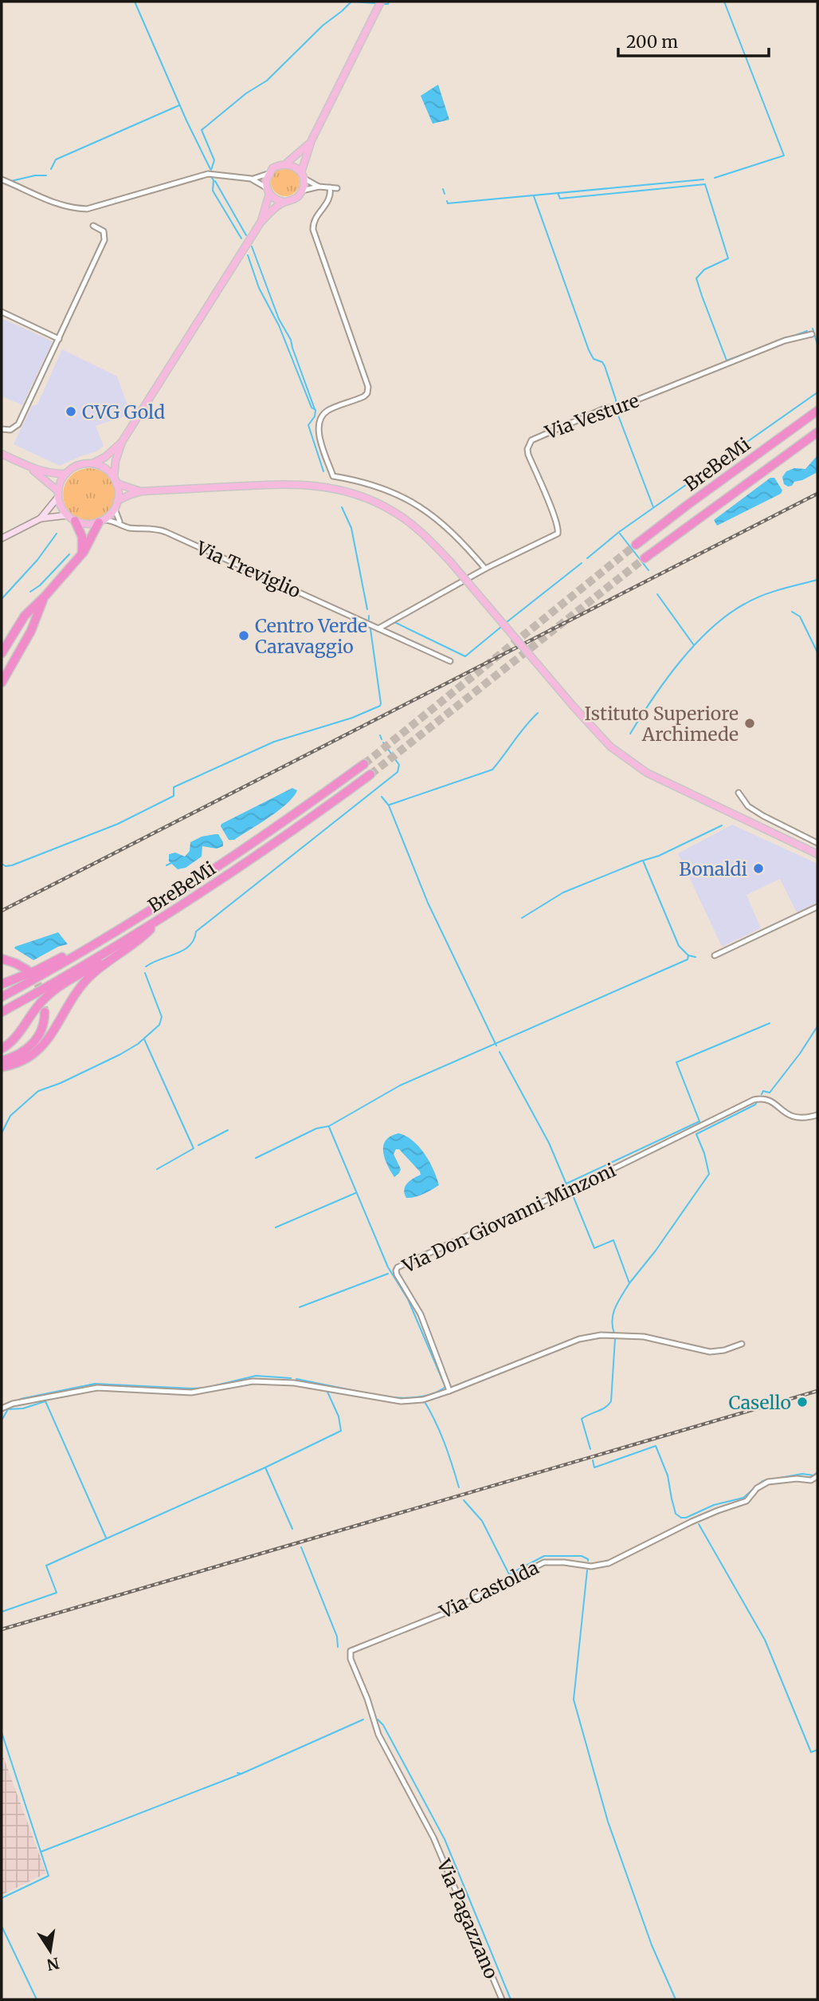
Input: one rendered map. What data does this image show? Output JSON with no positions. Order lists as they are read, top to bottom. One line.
{"streets":{"highway":["BreBeMi"],"street":["Via Vesture","Via Treviglio","Via Don Giovanni Minzoni","Via Castolda","Via Pagazzano"]},"crossings":[["Via Vesture","Via Treviglio"],["Via Castolda","Via Pagazzano"]],"places":["CVG Gold","Centro Verde Caravaggio","Istituto Superiore Archimede","Bonaldi","Casello"],"scale_bar":"200 m","north":"bottom"}
